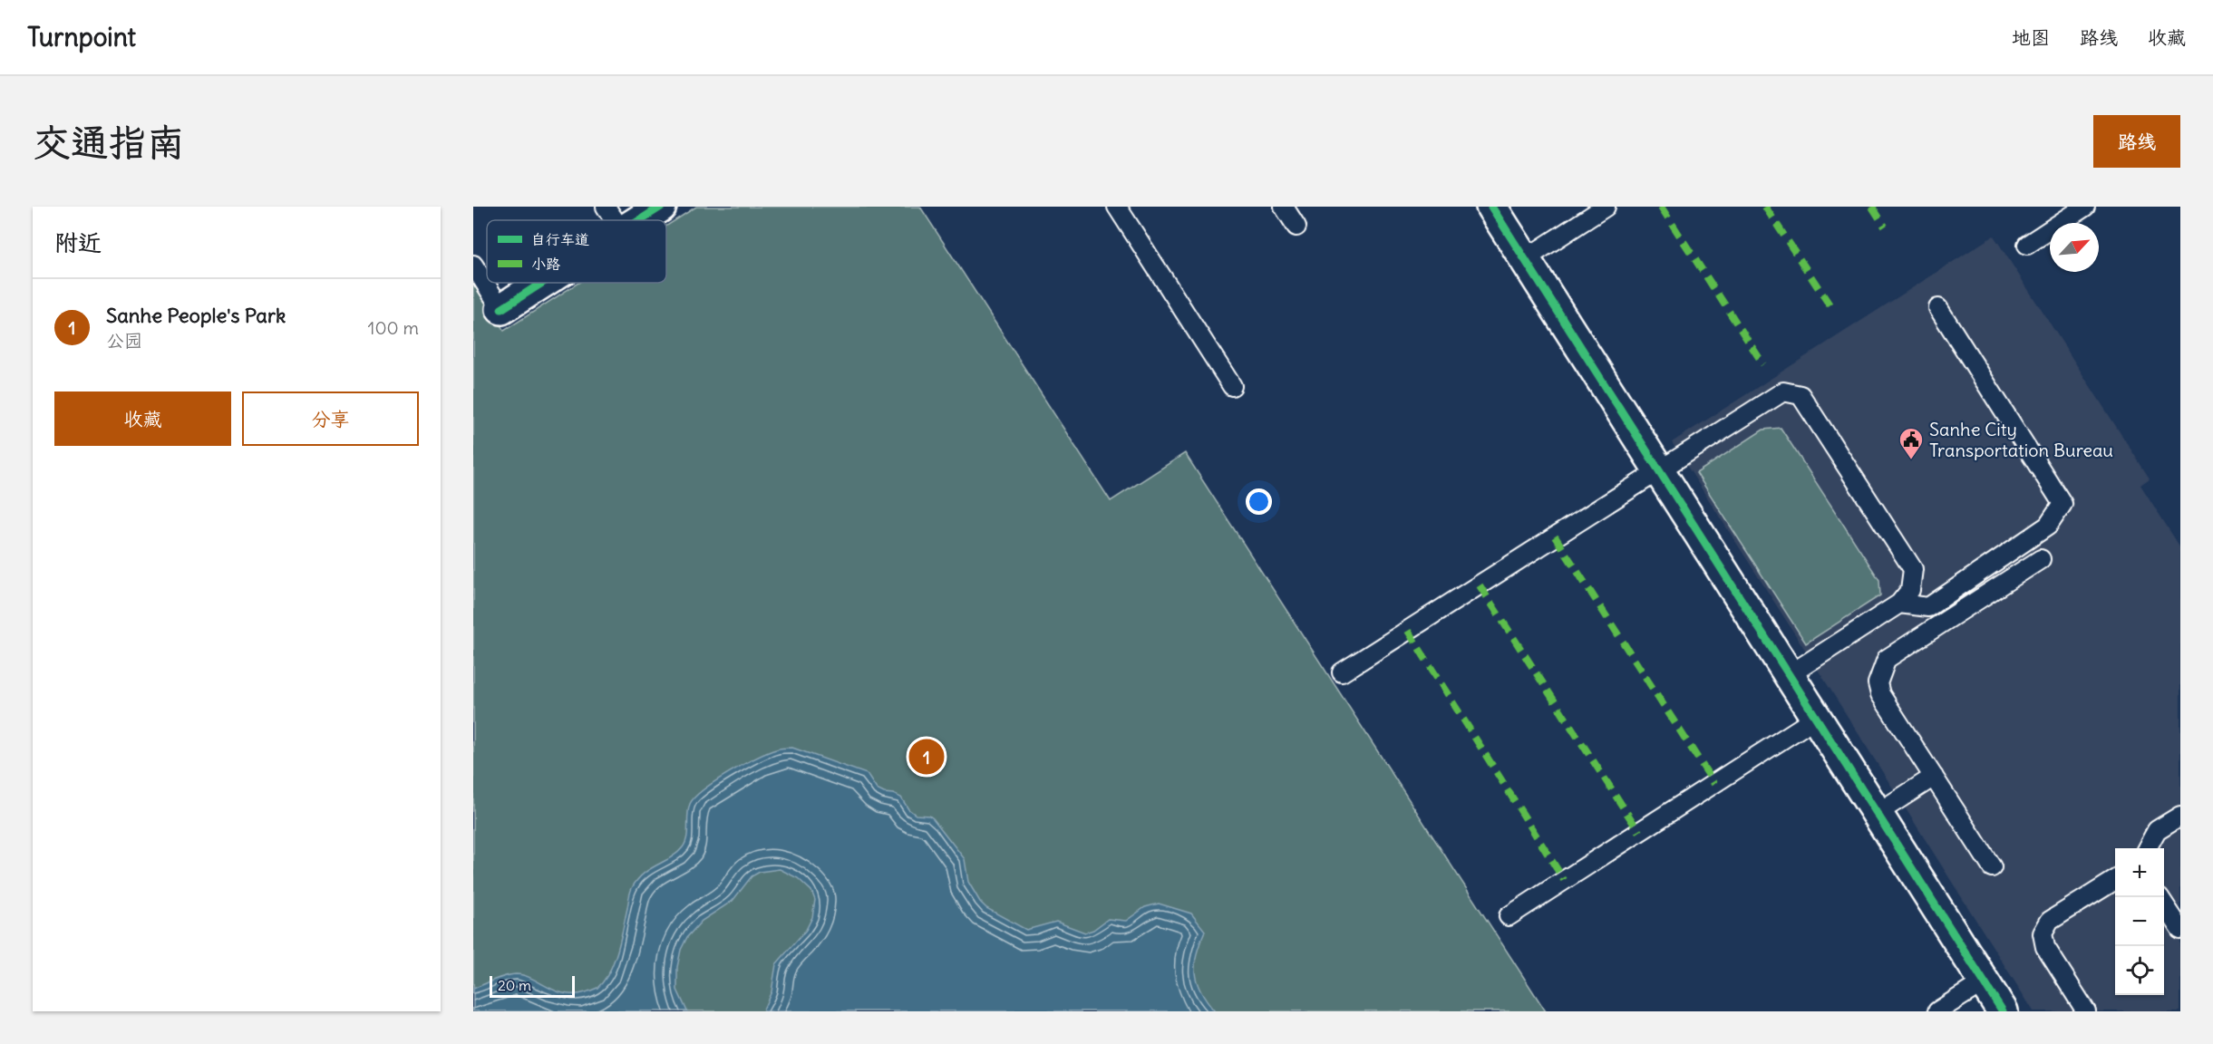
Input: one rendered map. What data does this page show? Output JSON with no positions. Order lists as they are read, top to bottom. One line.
{"places":{"public building":["Sanhe City Transportation Bureau"]},"legend":["自行车道","小路"],"scale_bar":"20 m","north":"top right","page":{"header":"Turnpoint","nav":["地图","路线","收藏"],"buttons":["路线",["收藏","分享"]],"title":"交通指南","heading":"附近","list":[{"mark":"1","name":"Sanhe People's Park","note":"公园","value":"100 m"}],"pins":"1","map_buttons":["+","−"],"scale":"20 m"}}
